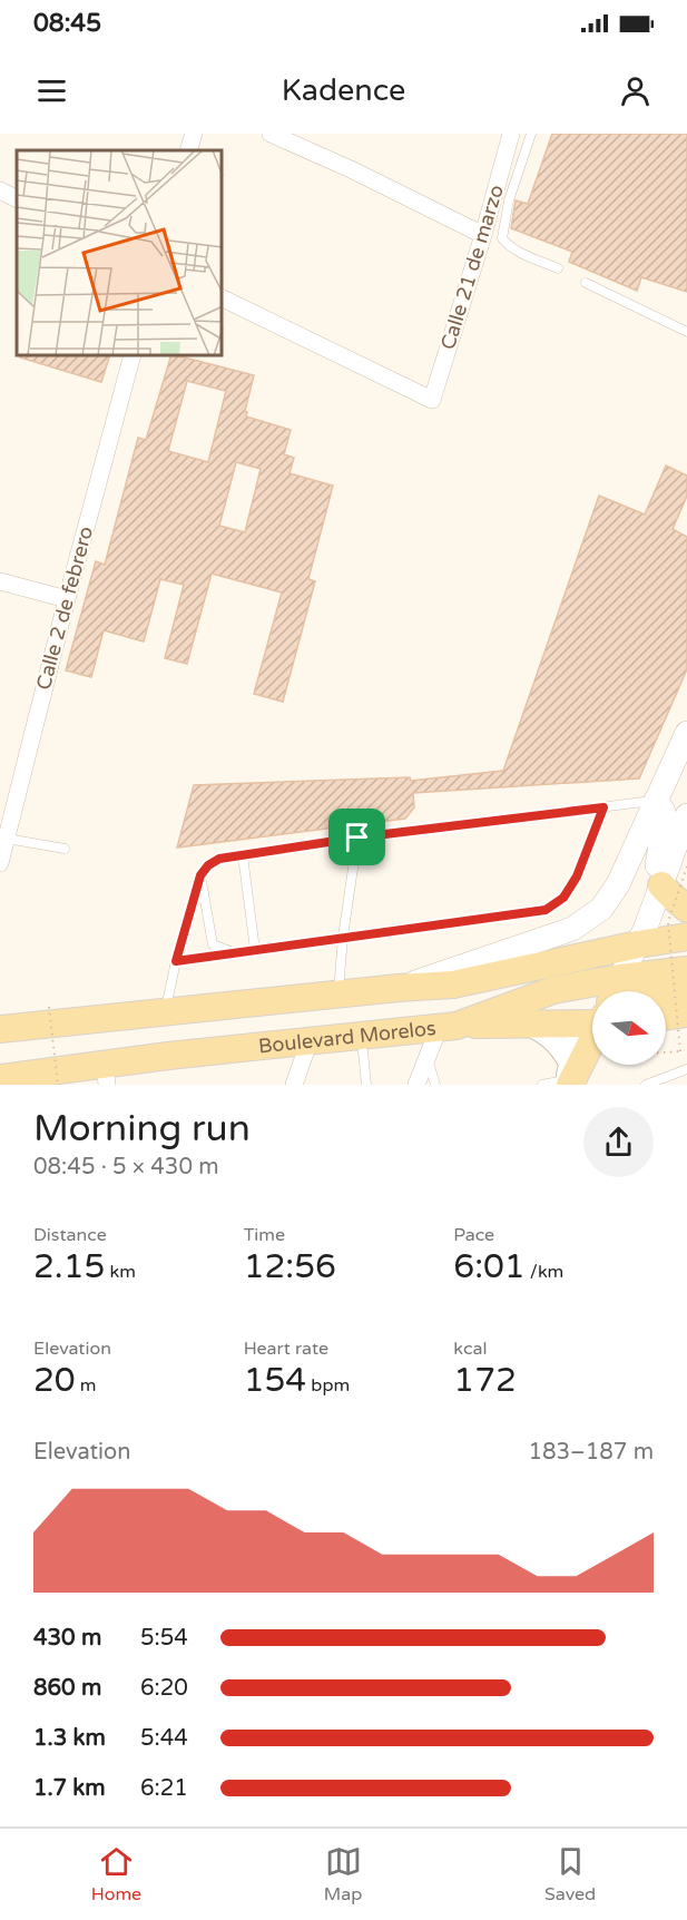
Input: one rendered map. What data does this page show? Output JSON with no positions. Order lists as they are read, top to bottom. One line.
{"streets":{"main road":["Boulevard Morelos"],"street":["Calle 21 de marzo","Calle 2 de febrero"]},"north":"right","page":{"status":"08:45","header":"Kadence","heading":["Morning run","08:45 · 5 × 430 m"],"stats":[["Distance","2.15 km"],["Time","12:56"],["Pace","6:01 /km"],["Elevation","20 m"],["Heart rate","154 bpm"],["kcal","172"]],"chart":["Elevation","183–187 m"],"list":[{"name":"430 m","note":"5:54"},{"name":"860 m","note":"6:20"},{"name":"1.3 km","note":"5:44"},{"name":"1.7 km","note":"6:21"}],"tabs":["Home","Map","Saved"]}}
